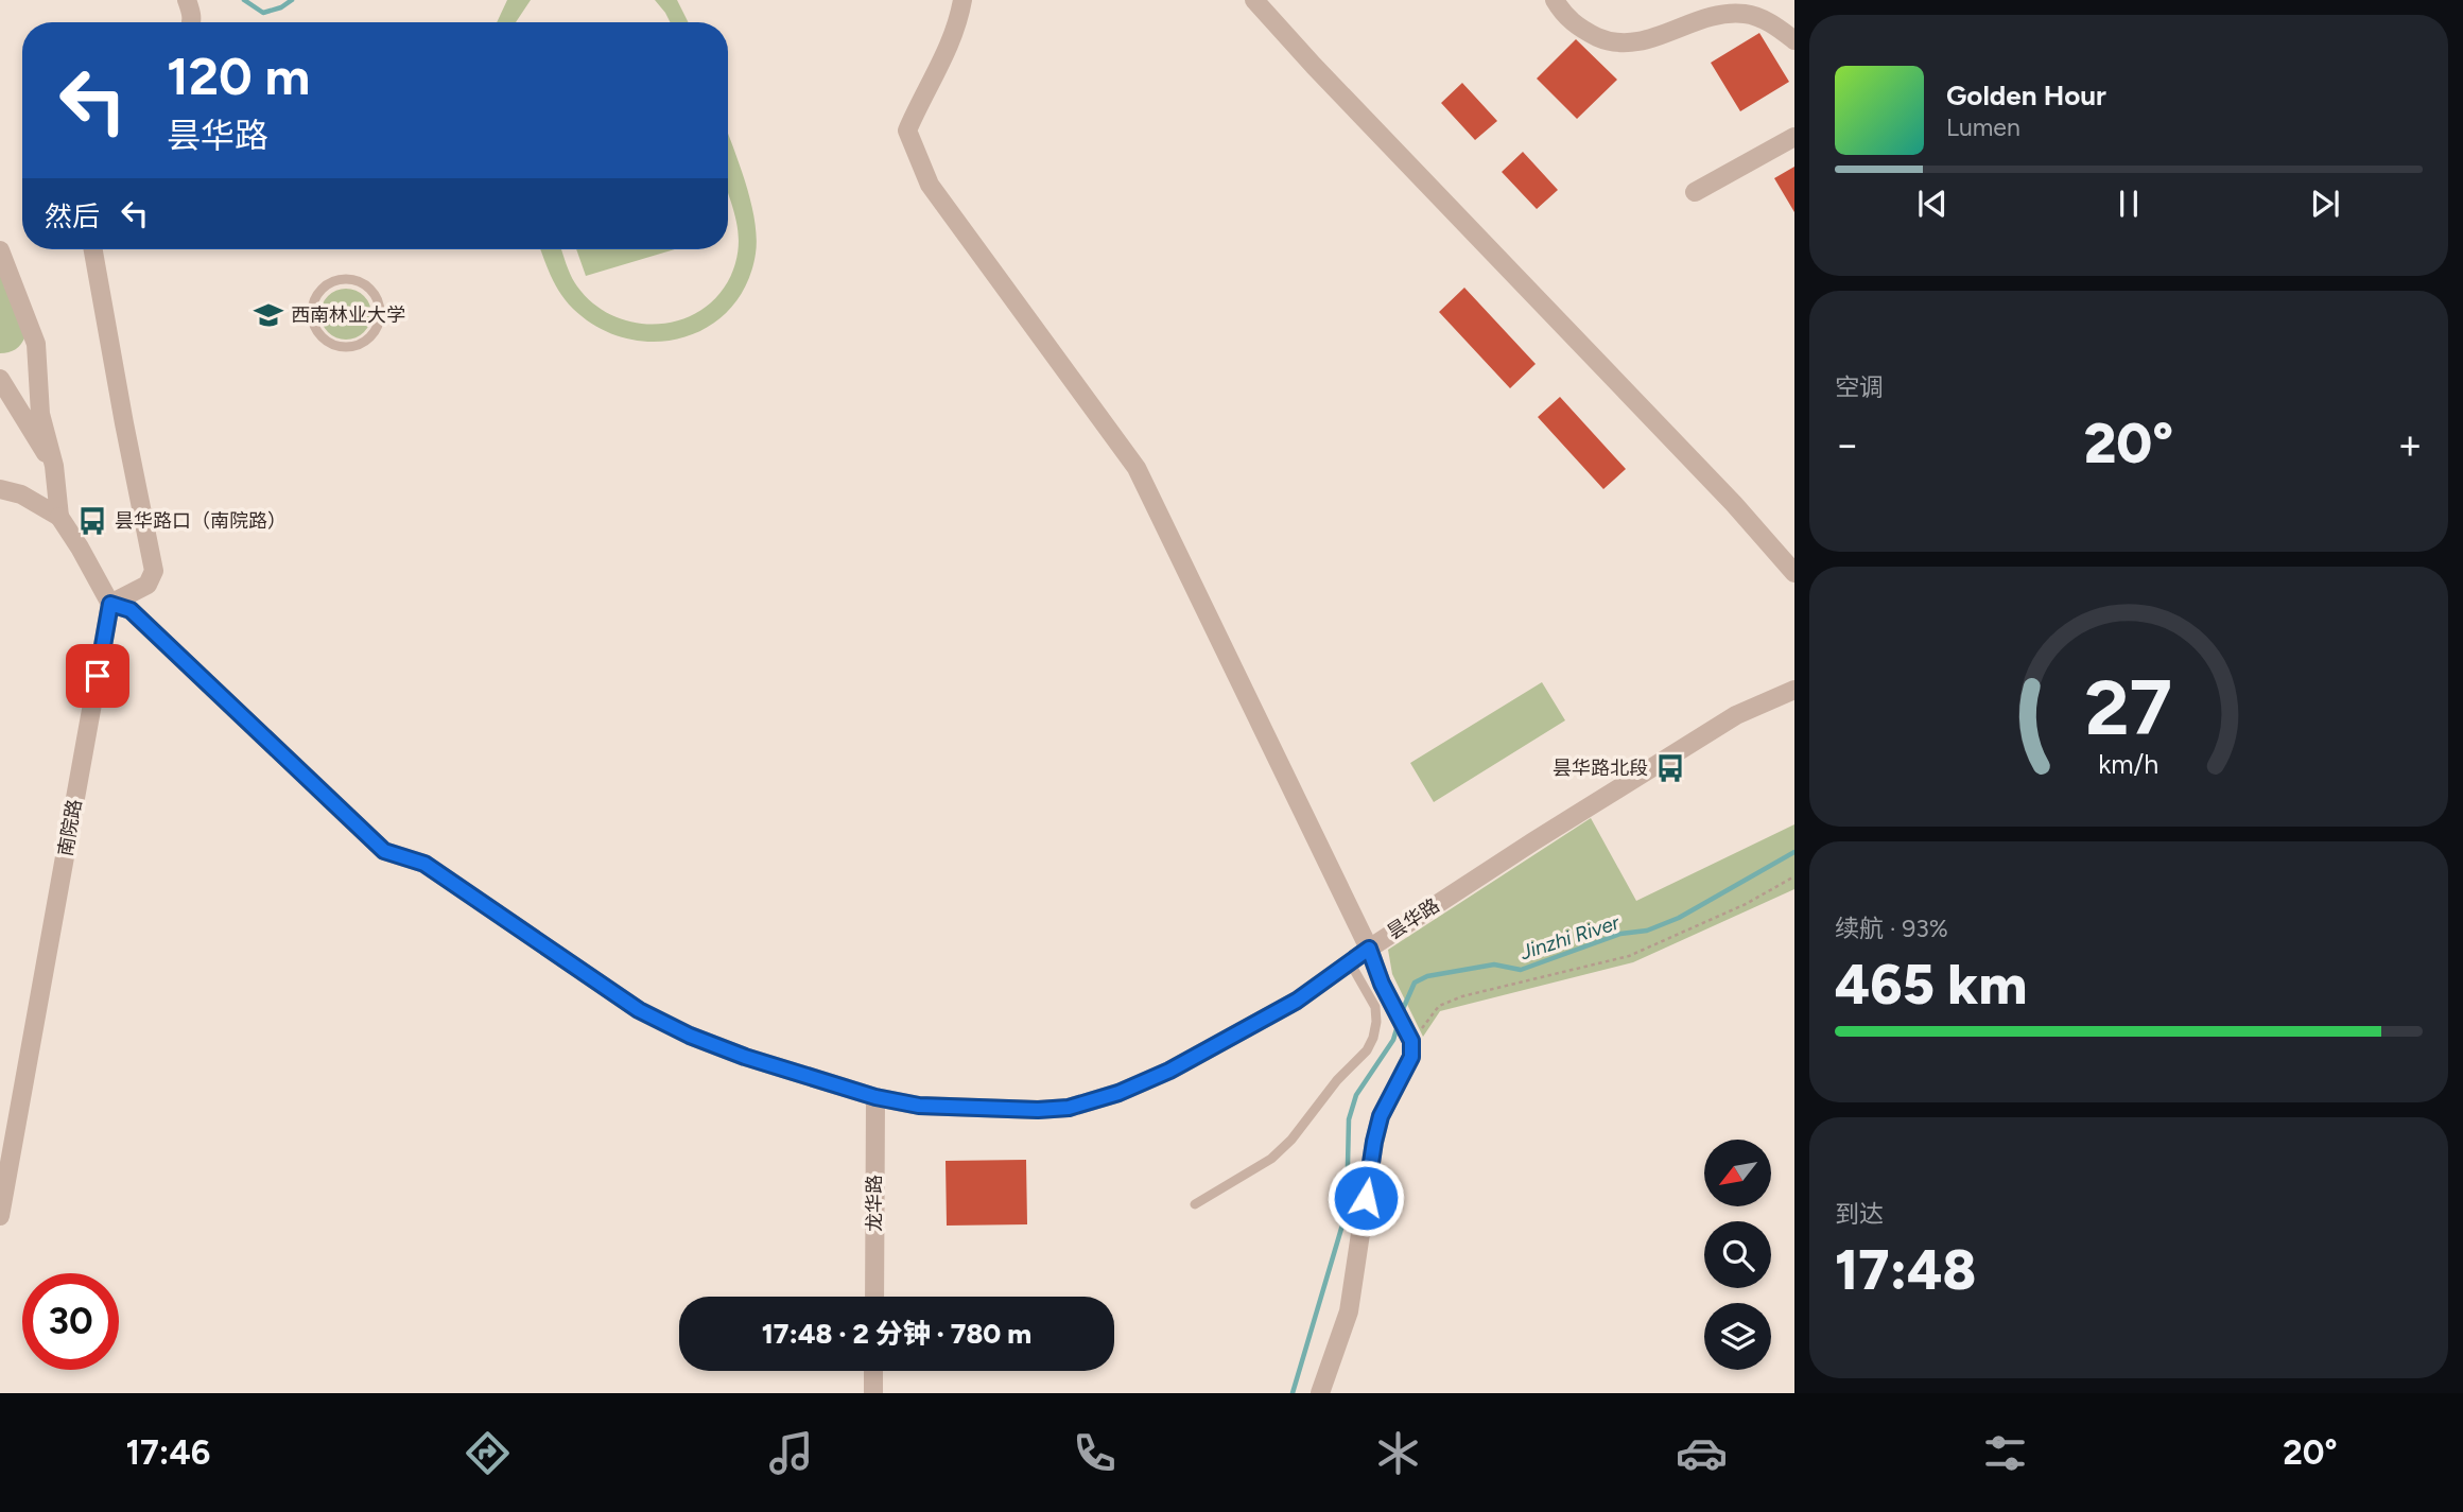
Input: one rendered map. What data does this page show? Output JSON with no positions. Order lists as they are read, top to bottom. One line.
{"streets":{"street":["南院路","昙华路","龙华路"]},"crossings":[["南院路","昙华路"],["昙华路","龙华路"]],"water":["Jinzhi River"],"places":{"school or university":["西南林业大学"],"bus stop":["昙华路口（南院路）","昙华路北段"]},"north":"bottom left","page":{"turn":["120 m","昙华路"],"song":["Golden Hour","Lumen"],"then":"然后","tile":["空调",["续航 · 93%","465 km"],["到达","17:48"]],"heat":["−","20°","+"],"limit":"30","trip":"17:48 · 2 分钟 · 780 m","tabs":["17:46","20°"],"gauge":["27","km/h"]}}
